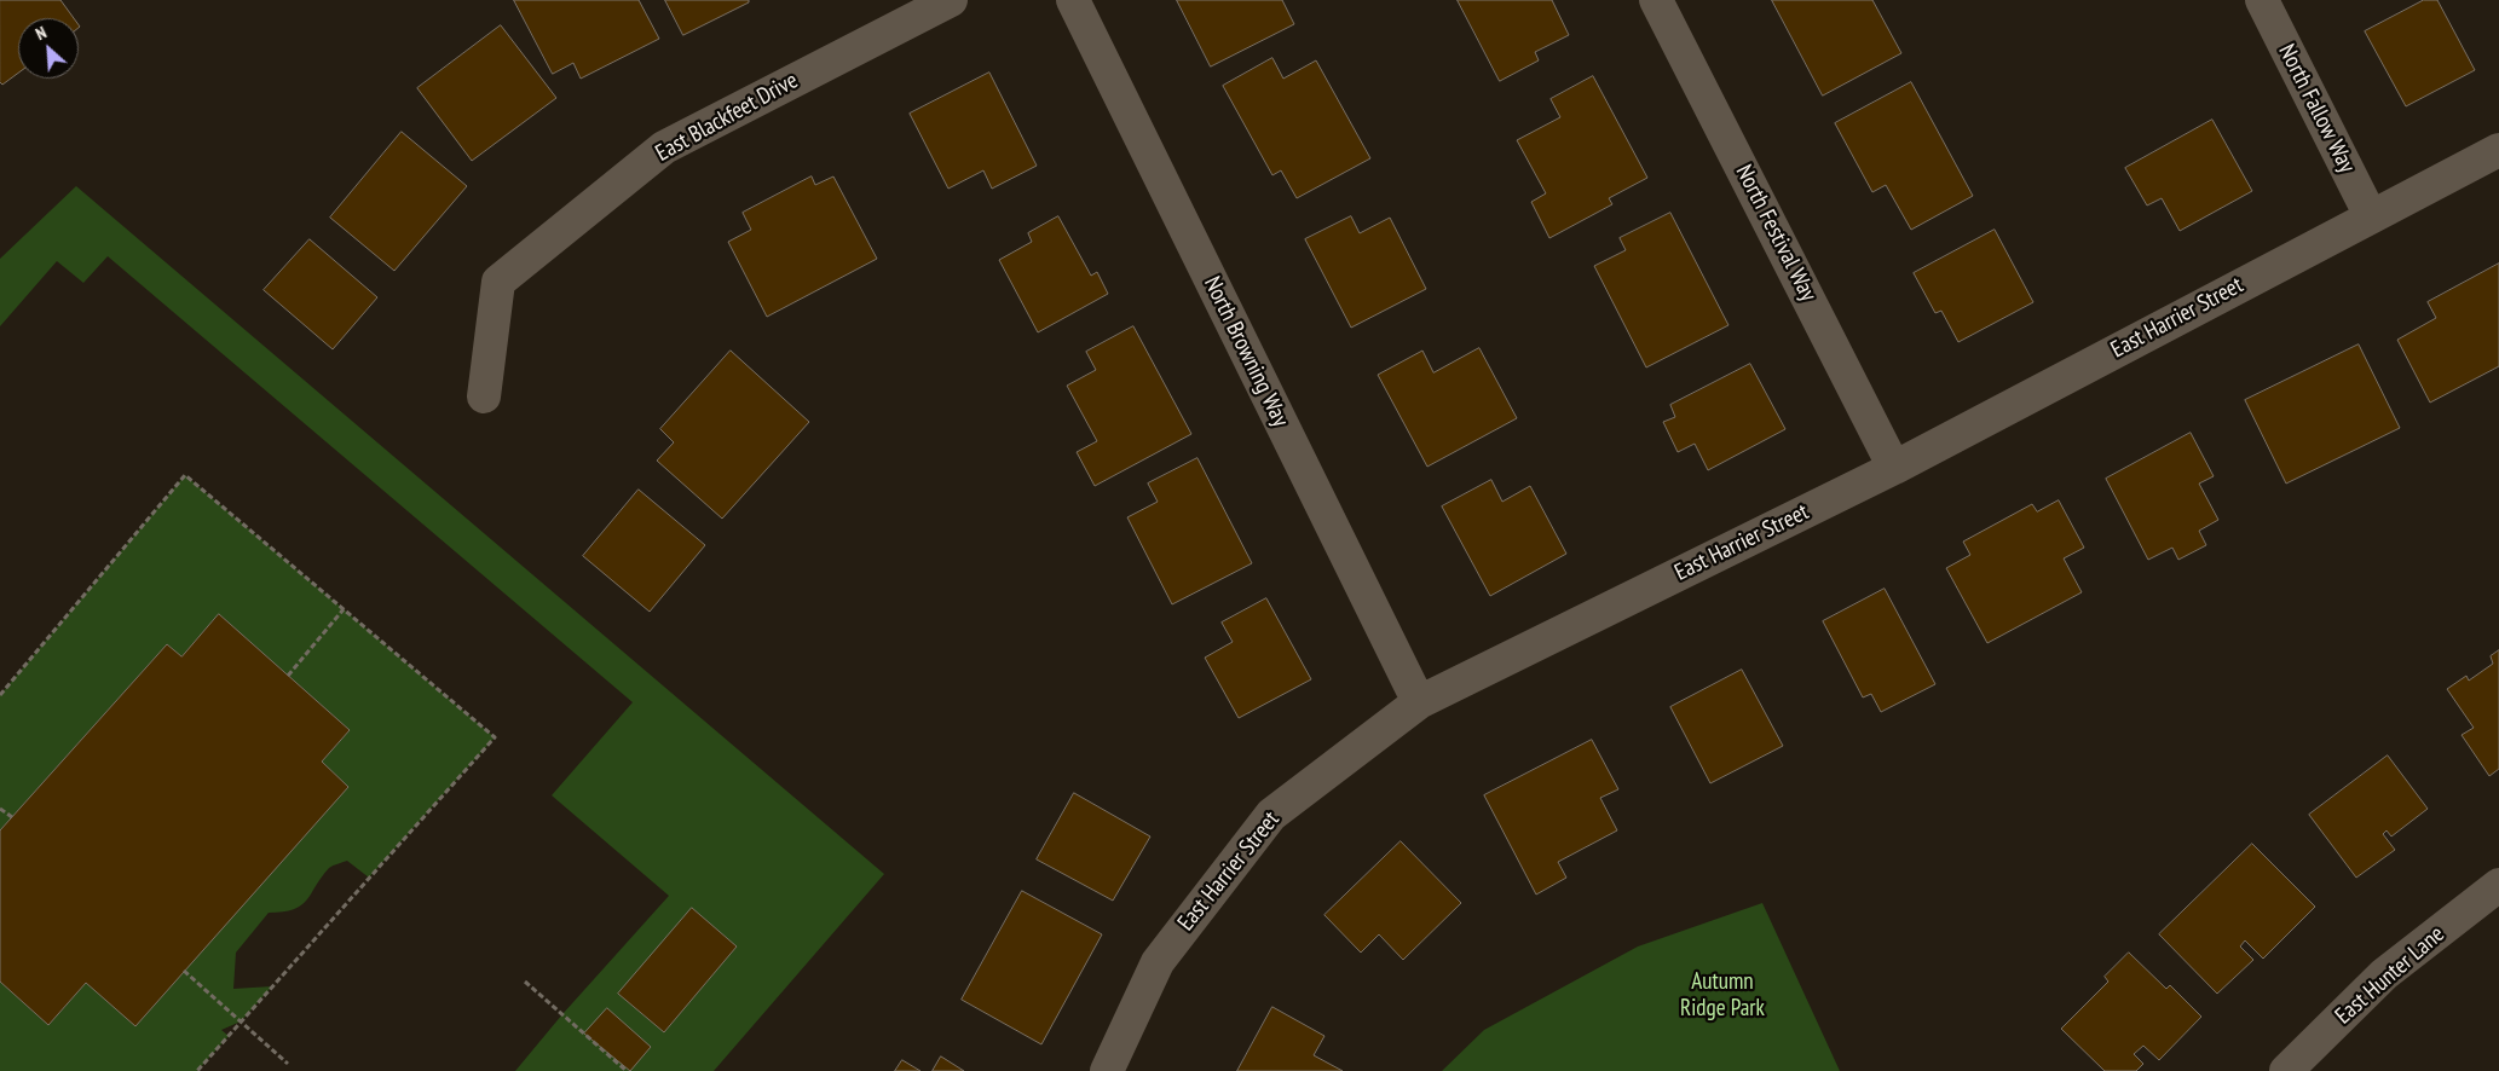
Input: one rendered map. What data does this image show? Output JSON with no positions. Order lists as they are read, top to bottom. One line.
{"streets":{"street":["North Fallow Way","East Blackfeet Drive","North Festival Way","East Harrier Street","North Browning Way","East Hunter Lane"]},"crossings":[["North Fallow Way","East Harrier Street"],["North Festival Way","East Harrier Street"],["East Harrier Street","North Browning Way"]],"parks":["Autumn Ridge Park"],"north":"top left"}
